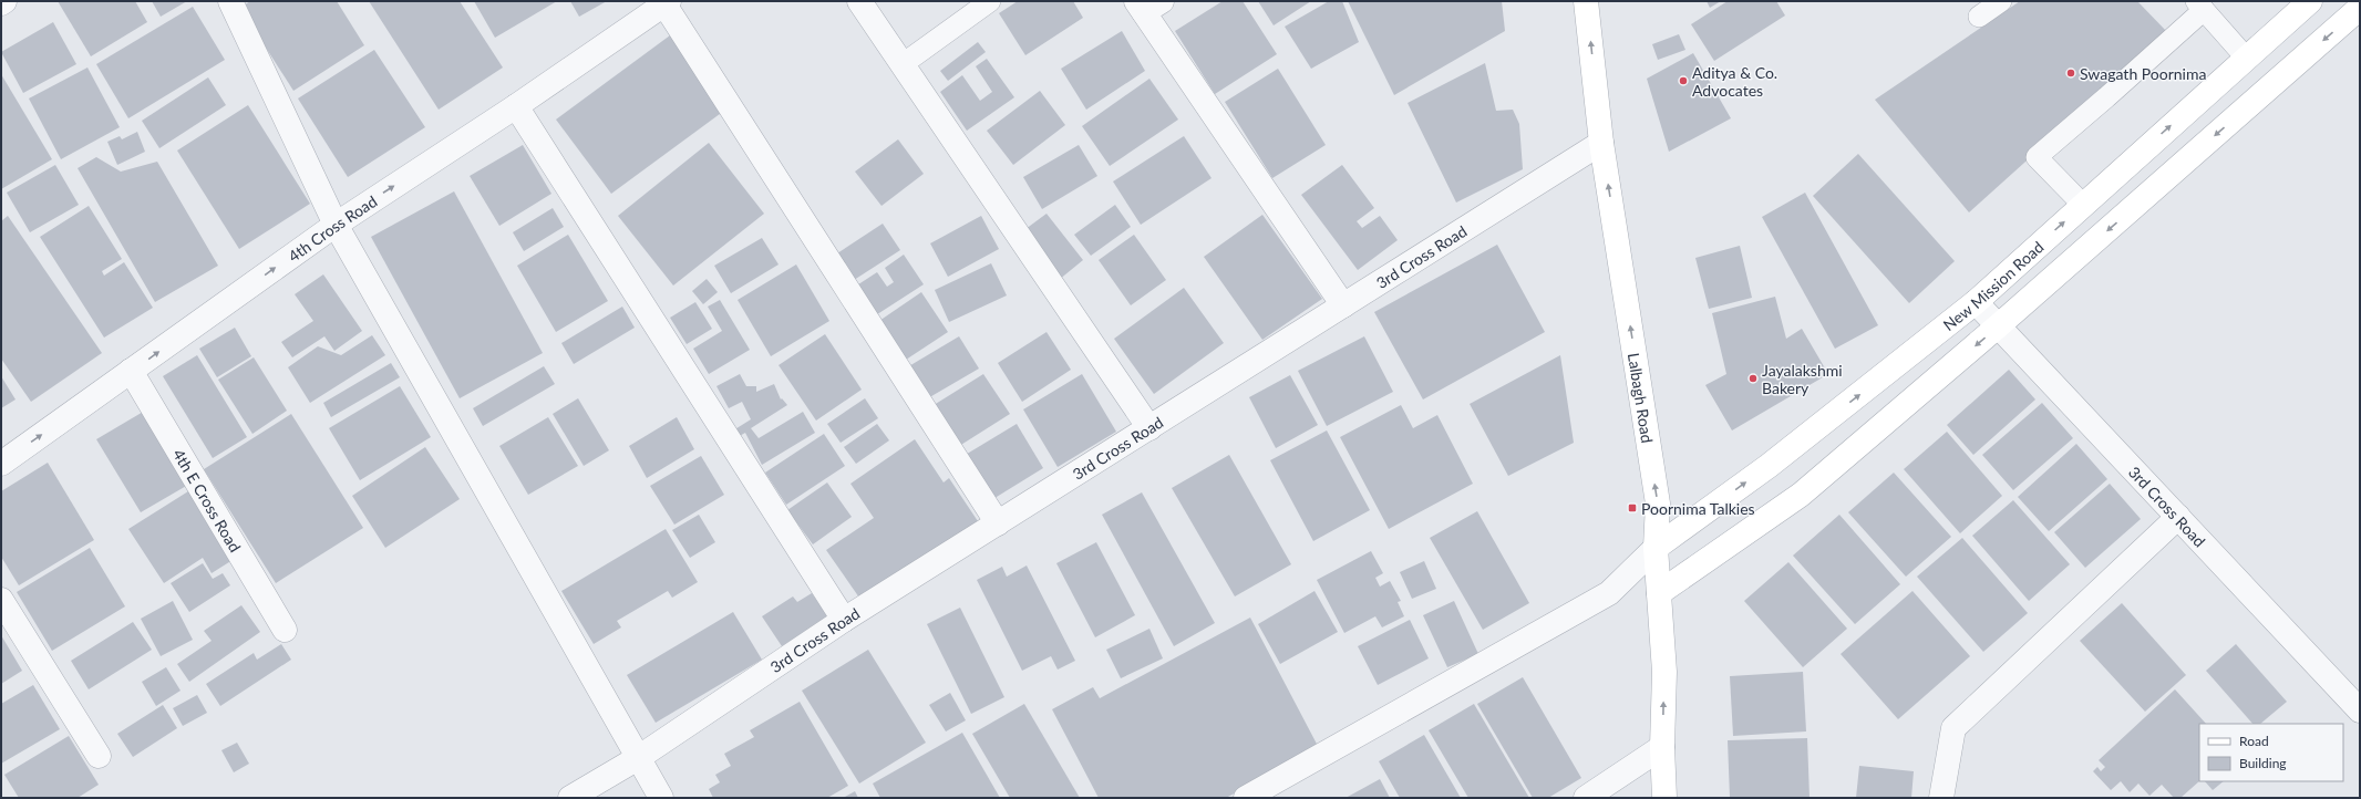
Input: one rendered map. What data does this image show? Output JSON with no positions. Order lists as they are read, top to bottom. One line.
{"streets":{"main road":["New Mission Road","Lalbagh Road"],"street":["4th Cross Road","3rd Cross Road","4th E Cross Road"]},"crossings":[["4th Cross Road","4th E Cross Road"],["3rd Cross Road","New Mission Road"],["3rd Cross Road","Lalbagh Road"],["New Mission Road","Lalbagh Road"]],"one_way":["4th Cross Road","Lalbagh Road"],"places":{"other":["Swagath Poornima","Aditya & Co. Advocates","Jayalakshmi Bakery"],"transit":["Poornima Talkies"]},"legend":["Road","Building"]}
